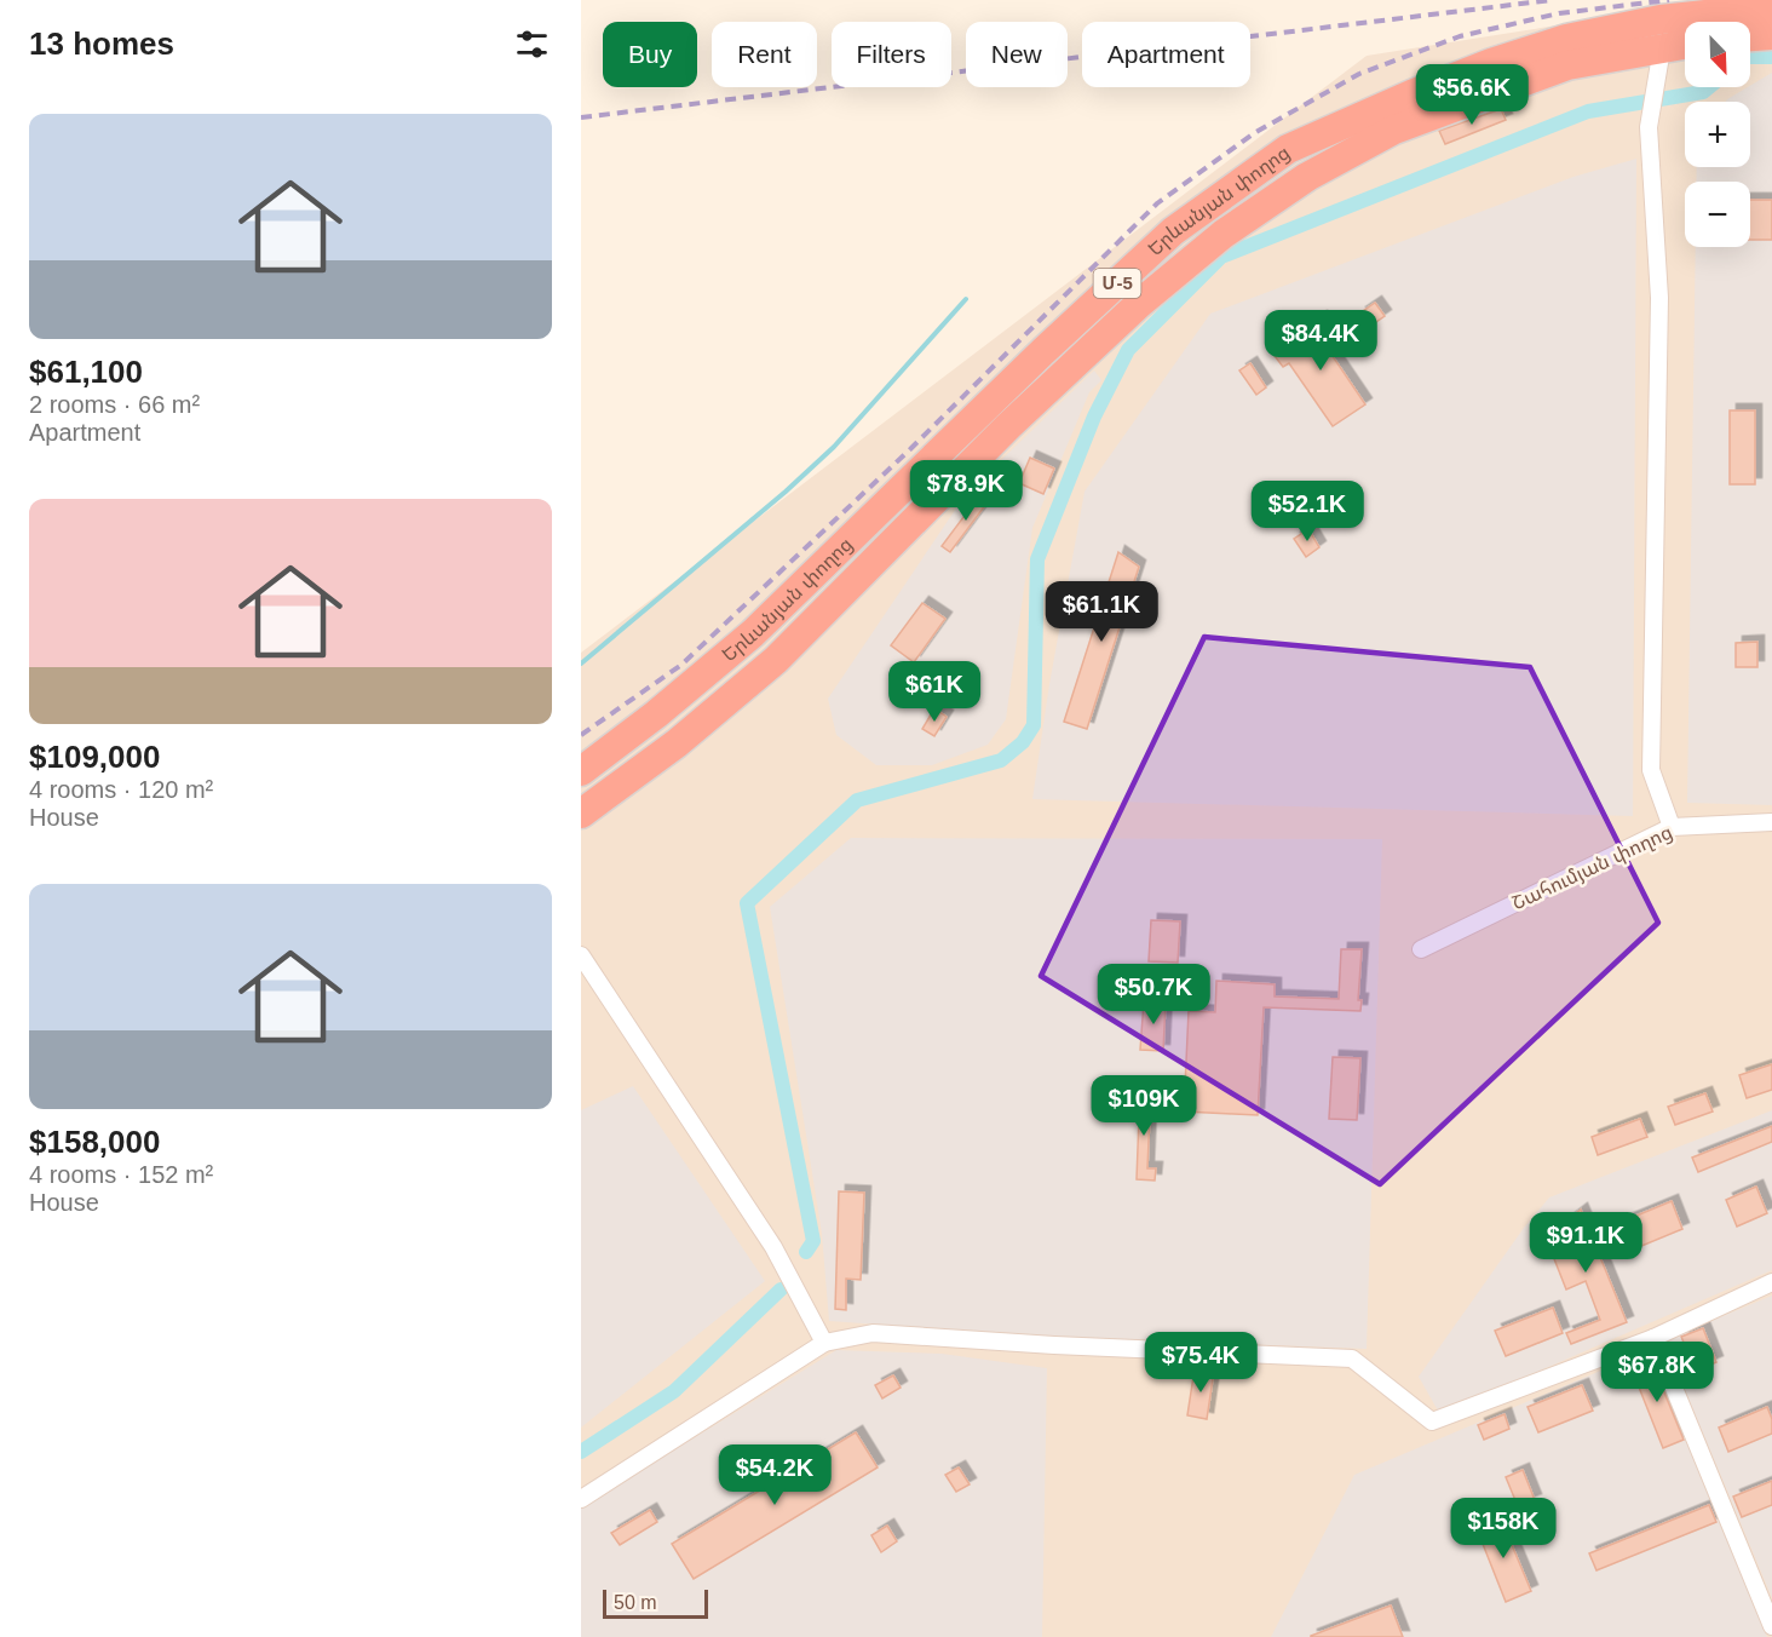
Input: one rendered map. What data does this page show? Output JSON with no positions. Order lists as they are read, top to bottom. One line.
{"streets":{"highway":["Երևանյան փողոց","Մ-5"],"street":["Շահումյան փողոց"]},"scale_bar":"50 m","north":"bottom right","page":{"heading":"13 homes","map_buttons":["+","−"],"chip":["Buy","Rent","Filters","New","Apartment"],"price":["$56.6K","$84.4K","$78.9K","$52.1K","$61.1K","$61K","$50.7K","$109K","$91.1K","$75.4K","$67.8K","$54.2K","$158K"],"list":[{"name":"$61,100","note":"2 rooms · 66 m² · Apartment"},{"name":"$109,000","note":"4 rooms · 120 m² · House"},{"name":"$158,000","note":"4 rooms · 152 m² · House"}],"scale":"50 m"}}
